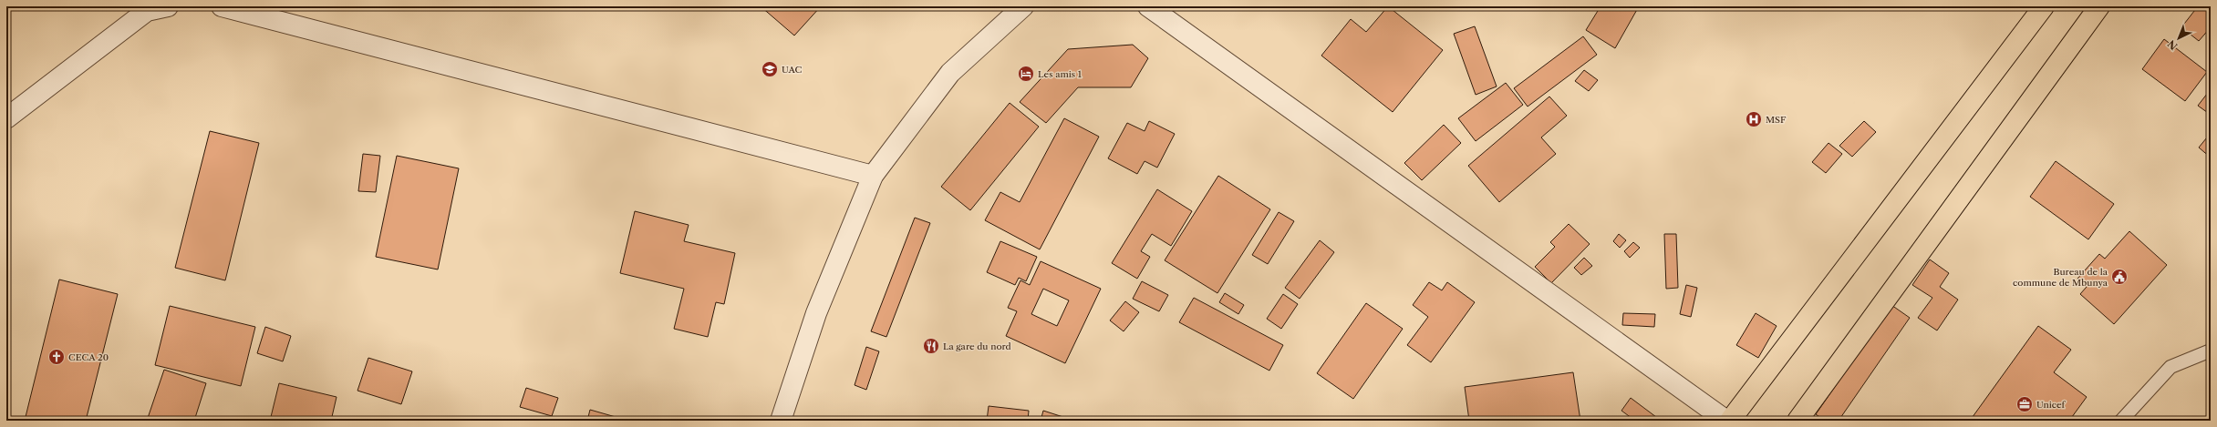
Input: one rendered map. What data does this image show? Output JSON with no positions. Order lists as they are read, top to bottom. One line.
{"places":{"school or university":["UAC"],"hotel":["Les amis 1"],"hospital":["MSF"],"public building":["Bureau de la commune de Mbunya"],"restaurant":["La gare du nord"],"church":["CECA 20"],"office":["Unicef"]},"north":"bottom left"}
